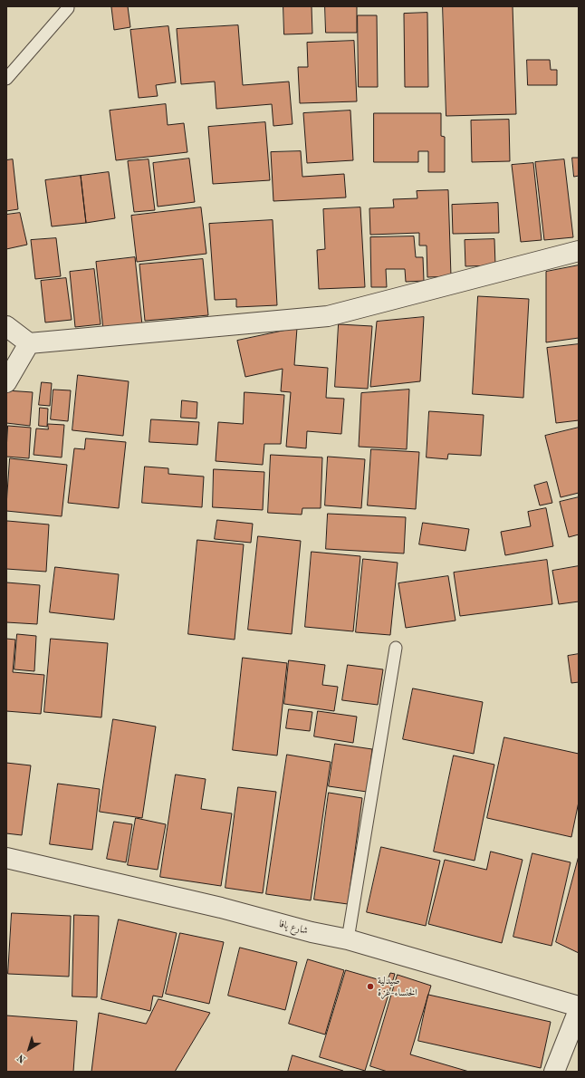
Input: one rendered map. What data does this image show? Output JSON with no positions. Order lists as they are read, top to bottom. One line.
{"streets":{"street":["شارع يافا"]},"places":["صيدلية الخنساء-غزة"],"north":"bottom left"}
